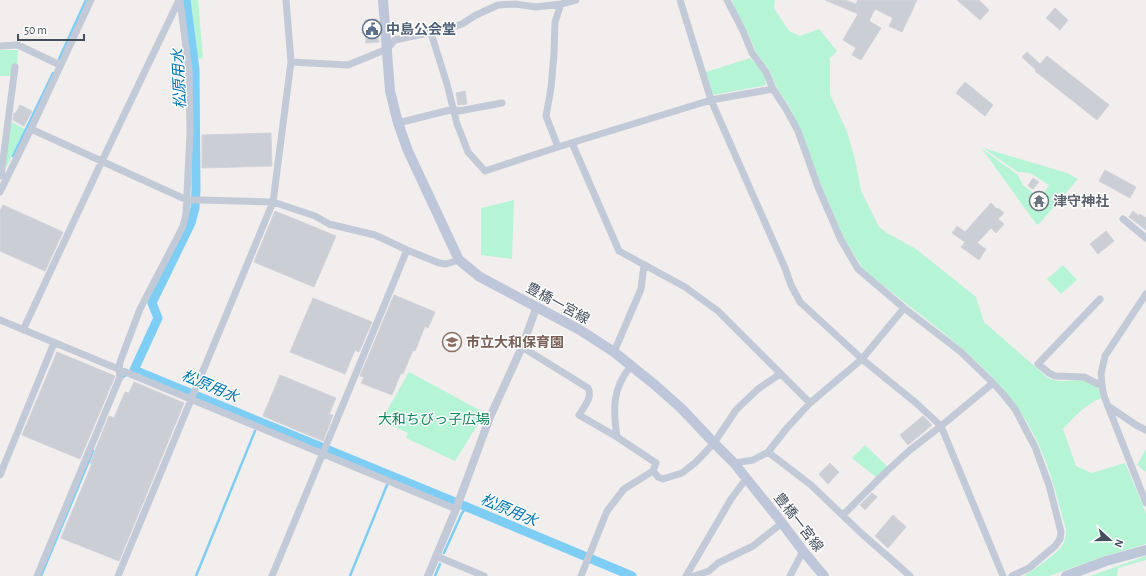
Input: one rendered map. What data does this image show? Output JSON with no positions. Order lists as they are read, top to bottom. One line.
{"streets":{"main road":["豊橋一宮線"]},"water":["松原用水"],"parks":["大和ちびっ子広場"],"places":{"public building":["中島公会堂"],"temple":["津守神社"],"school or university":["市立大和保育園"]},"scale_bar":"50 m","north":"right"}
